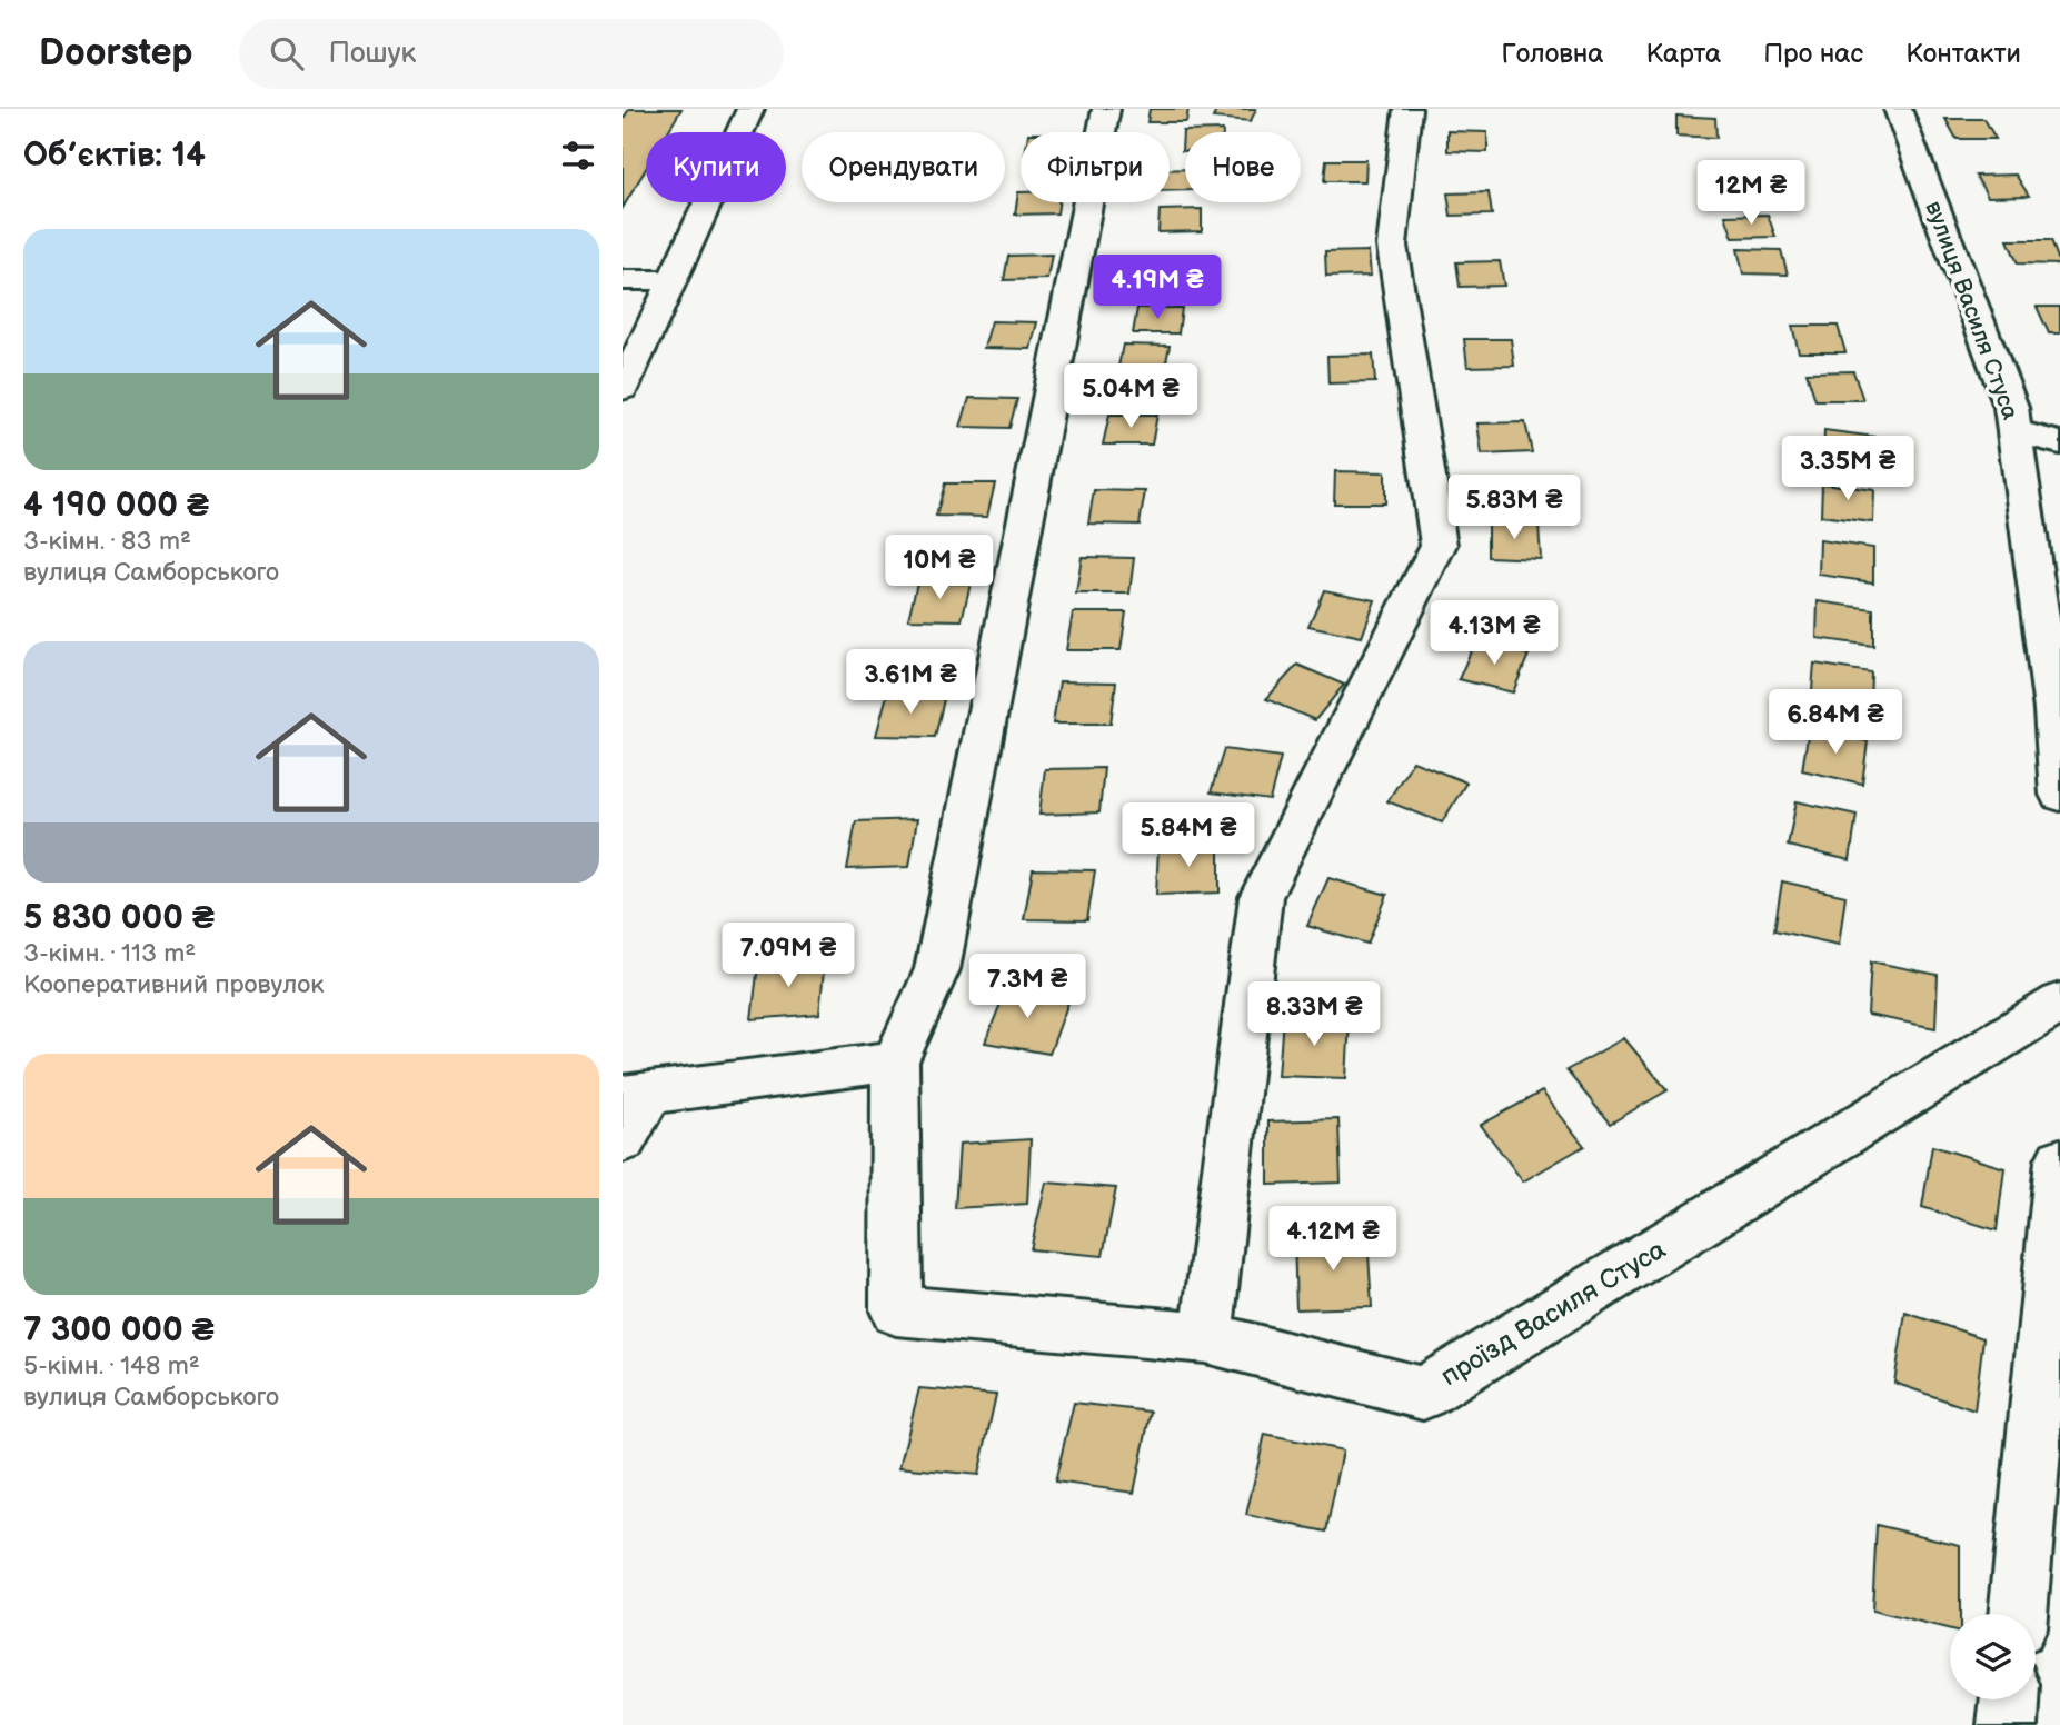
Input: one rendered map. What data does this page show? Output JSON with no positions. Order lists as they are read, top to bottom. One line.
{"streets":{"street":["вулиця Василя Стуса","проїзд Василя Стуса"]},"page":{"header":"Doorstep","search":"Пошук","nav":["Головна","Карта","Про нас","Контакти"],"heading":"Об’єктів: 14","chip":["Купити","Орендувати","Фільтри","Нове"],"price":["12M ₴","4.19M ₴","5.04M ₴","3.35M ₴","5.83M ₴","10M ₴","4.13M ₴","3.61M ₴","6.84M ₴","5.84M ₴","7.09M ₴","7.3M ₴","8.33M ₴","4.12M ₴"],"list":[{"name":"4 190 000 ₴","note":"3-кімн. · 83 m² · вулиця Самборського"},{"name":"5 830 000 ₴","note":"3-кімн. · 113 m² · Кооперативний провулок"},{"name":"7 300 000 ₴","note":"5-кімн. · 148 m² · вулиця Самборського"}]}}
